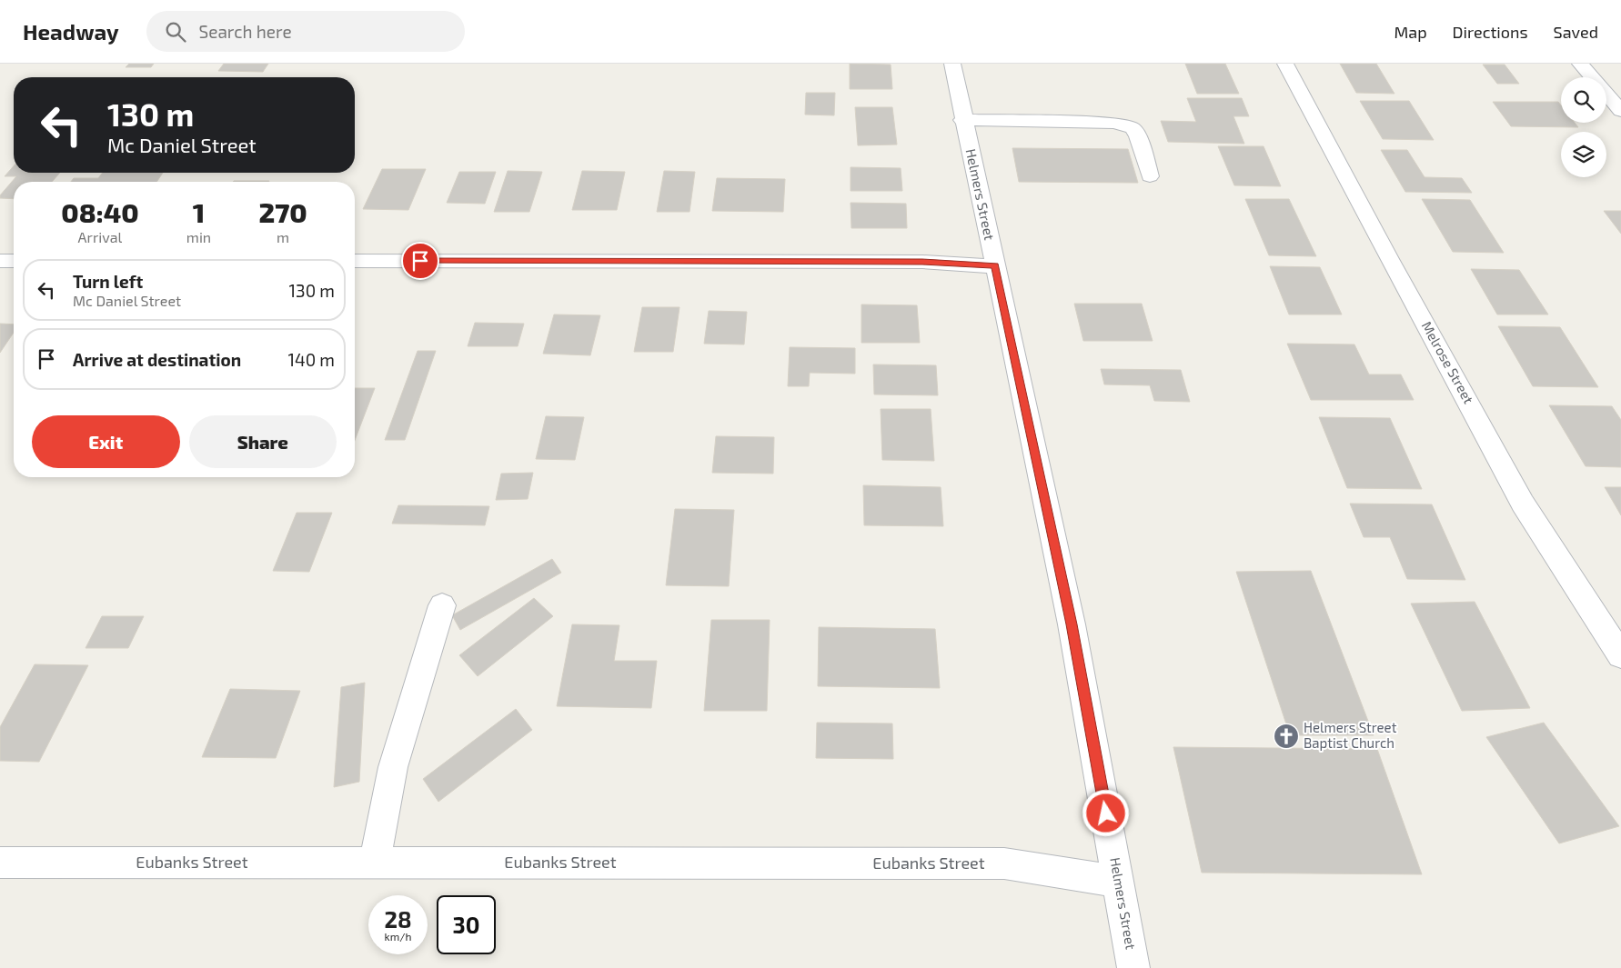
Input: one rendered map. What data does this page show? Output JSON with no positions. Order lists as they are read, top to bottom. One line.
{"streets":{"street":["Helmers Street","Melrose Street","Eubanks Street"]},"crossings":[["Helmers Street","Eubanks Street"]],"places":{"church":["Helmers Street Baptist Church"]},"page":{"header":"Headway","search":"Search here","nav":["Map","Directions","Saved"],"turn":["130 m","Mc Daniel Street"],"eta":["08:40","Arrival","1","min","270","m"],"list":[{"name":"Turn left","note":"Mc Daniel Street","value":"130 m"},{"name":"Arrive at destination","value":"140 m"}],"buttons":["Exit","Share"],"speed":"28 km/h","limit":"30"}}
